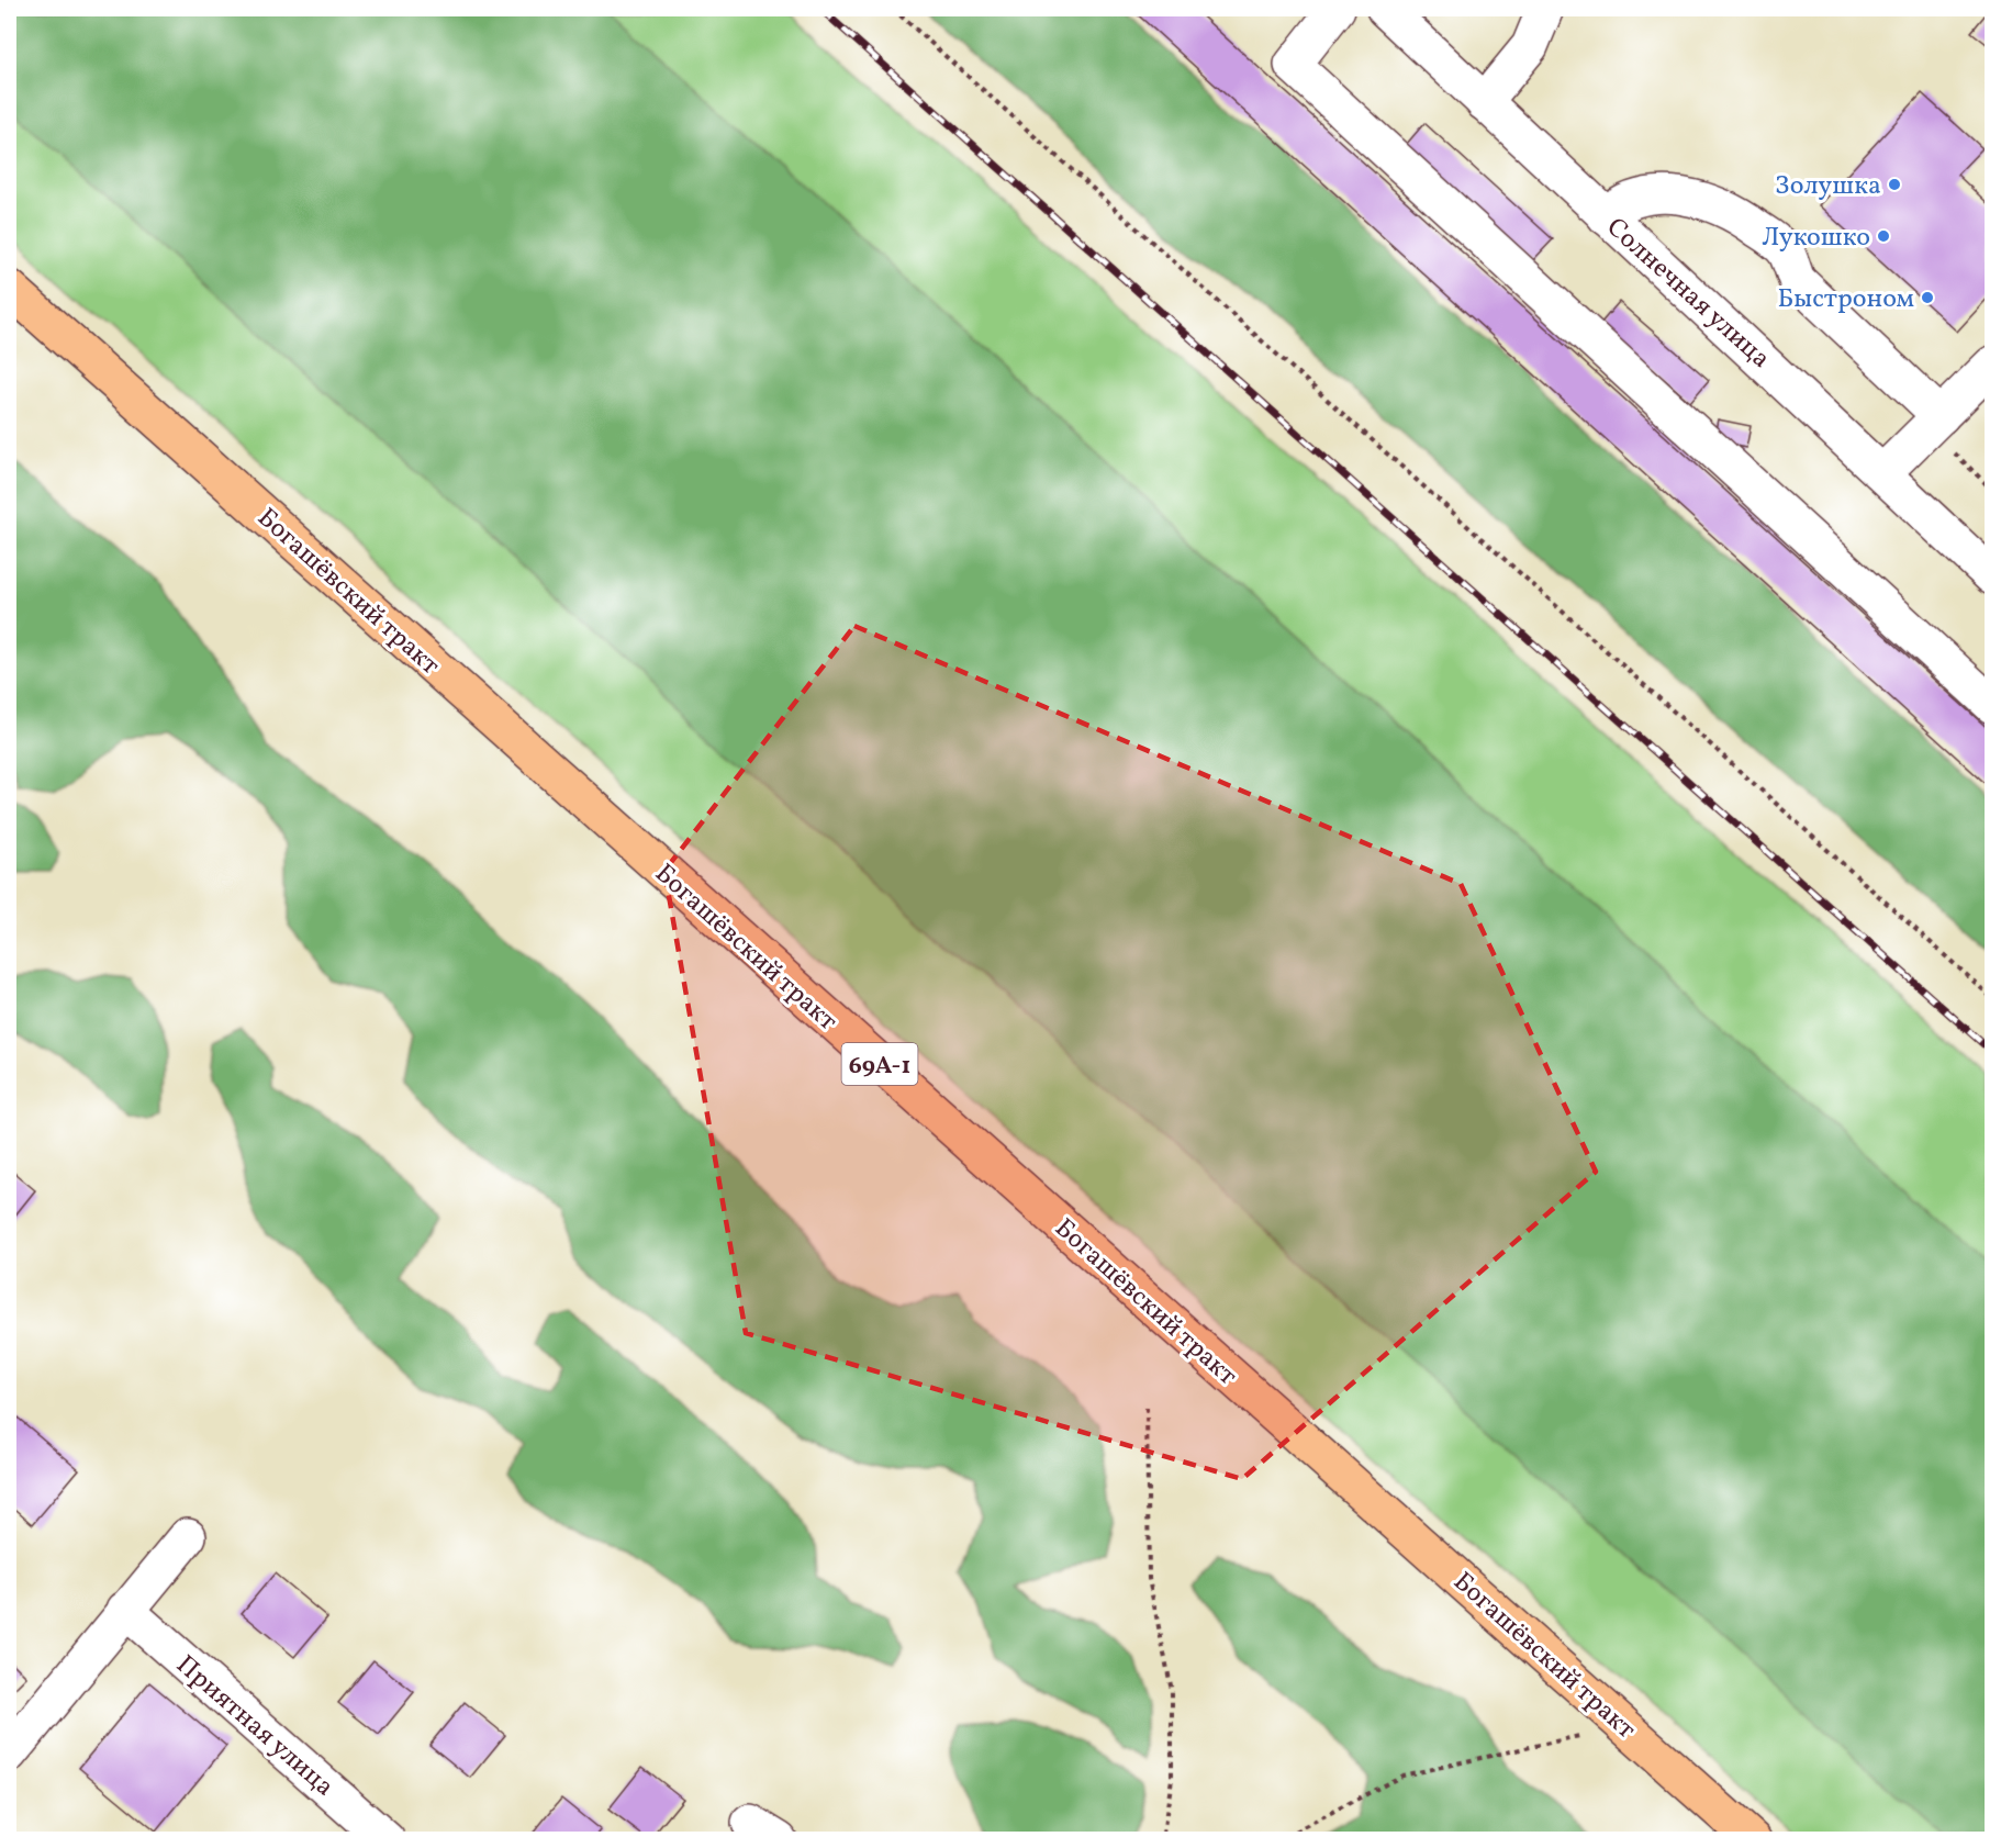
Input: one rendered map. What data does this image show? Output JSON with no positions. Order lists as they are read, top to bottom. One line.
{"streets":{"main road":["Богашёвский тракт","69А-1"],"street":["Солнечная улица","Приятная улица"]},"places":["Золушка","Лукошко","Быстроном"]}
